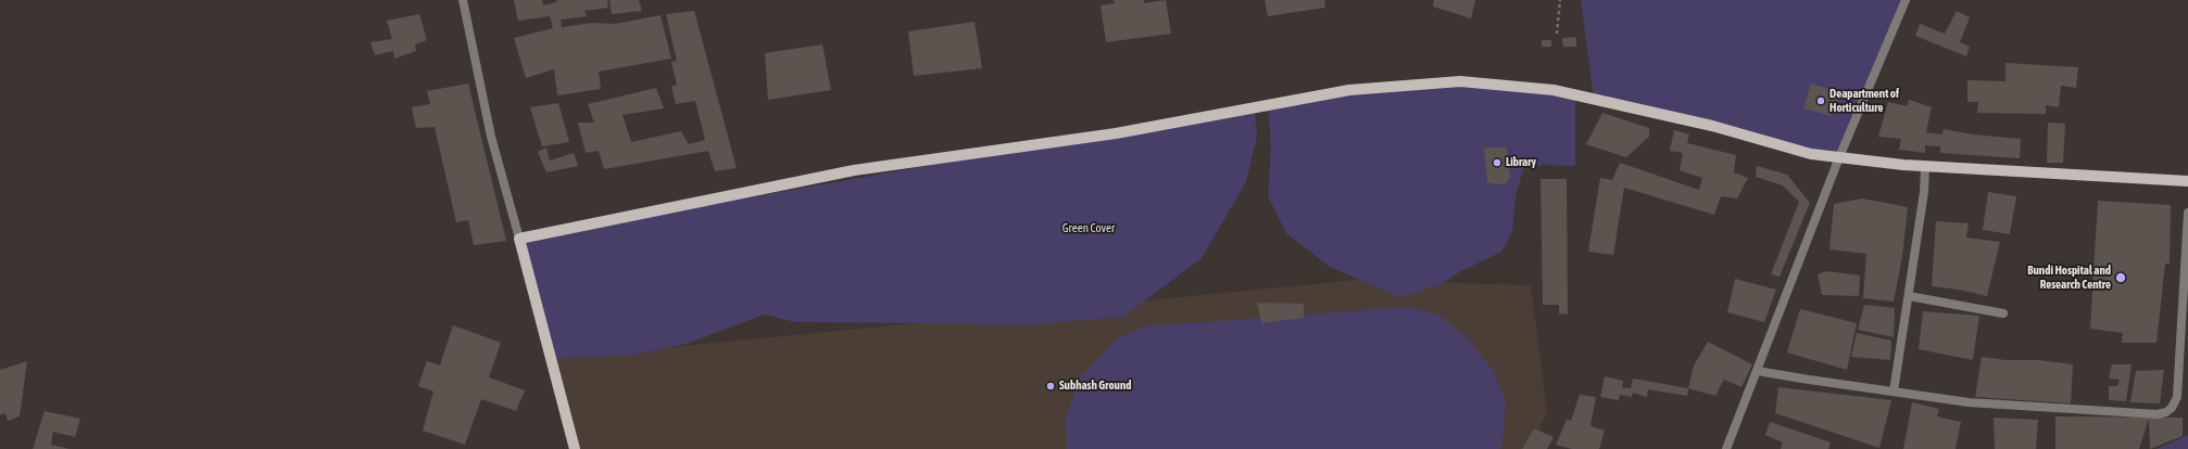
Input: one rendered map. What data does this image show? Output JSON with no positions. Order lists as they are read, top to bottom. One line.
{"parks":["Green Cover"],"places":["Deapartment of Horticulture","Library","Bundi Hospital and Research Centre","Subhash Ground"]}
